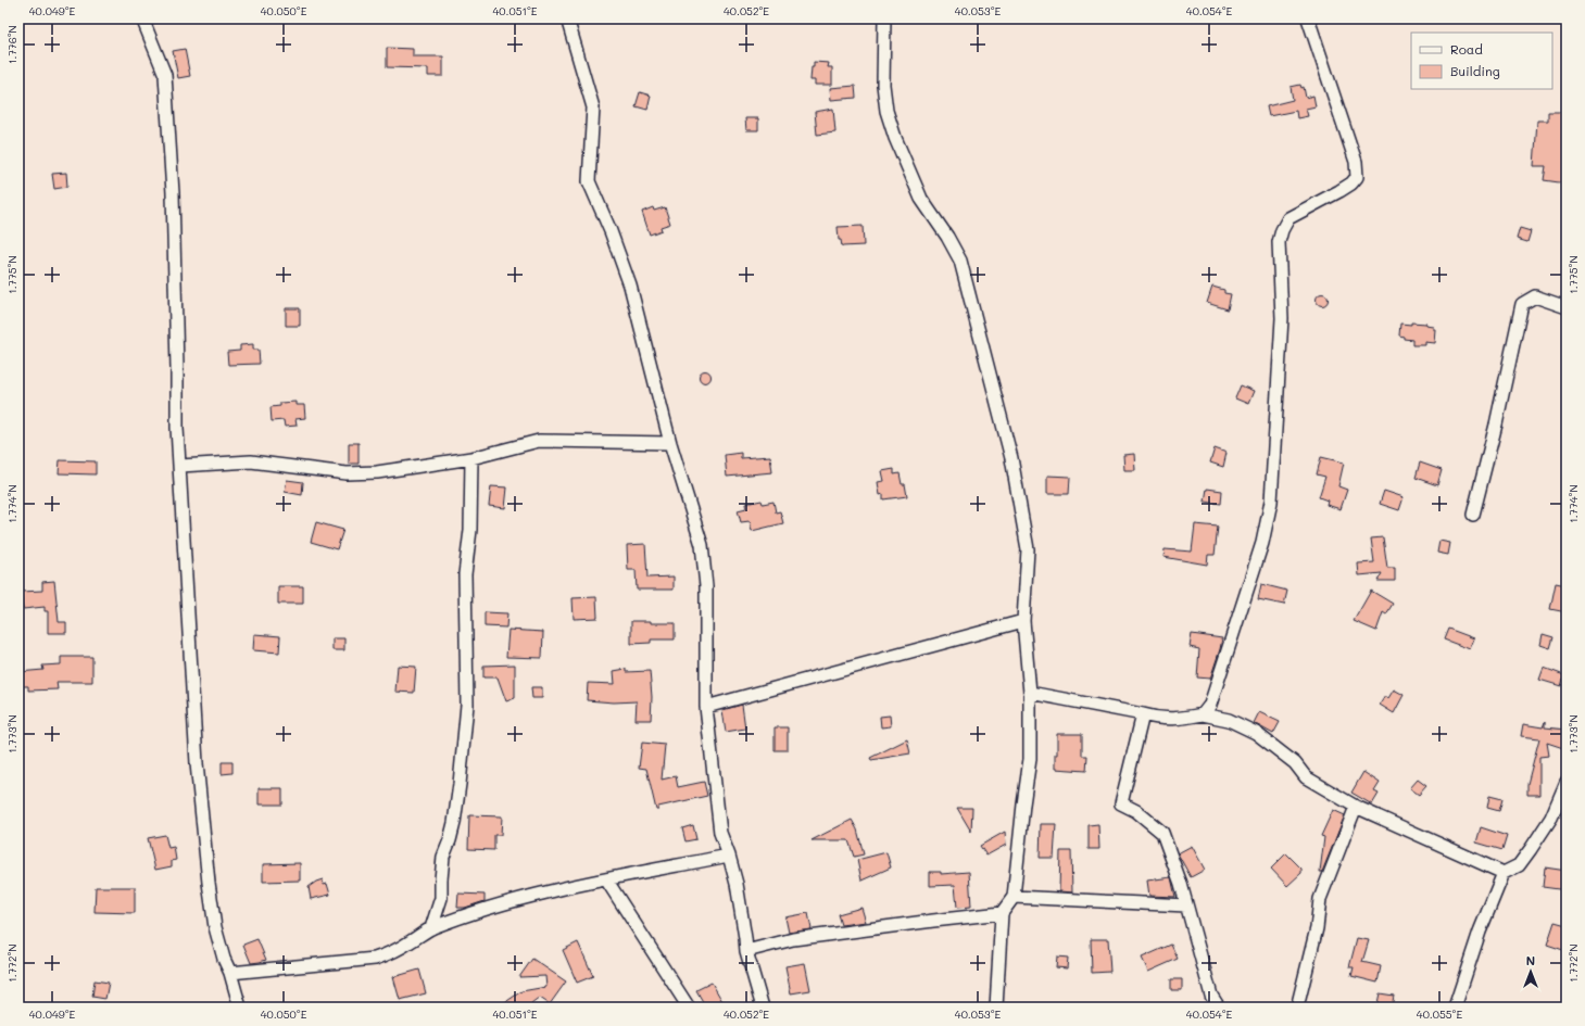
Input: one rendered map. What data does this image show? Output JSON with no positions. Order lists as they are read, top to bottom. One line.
{"legend":["Road","Building"],"north":"top","coordinates":["40.049°E","40.050°E","40.051°E","40.052°E","40.053°E","40.054°E","1.776°N","1.775°N","1.774°N","1.773°N","1.772°N","40.055°E"]}
